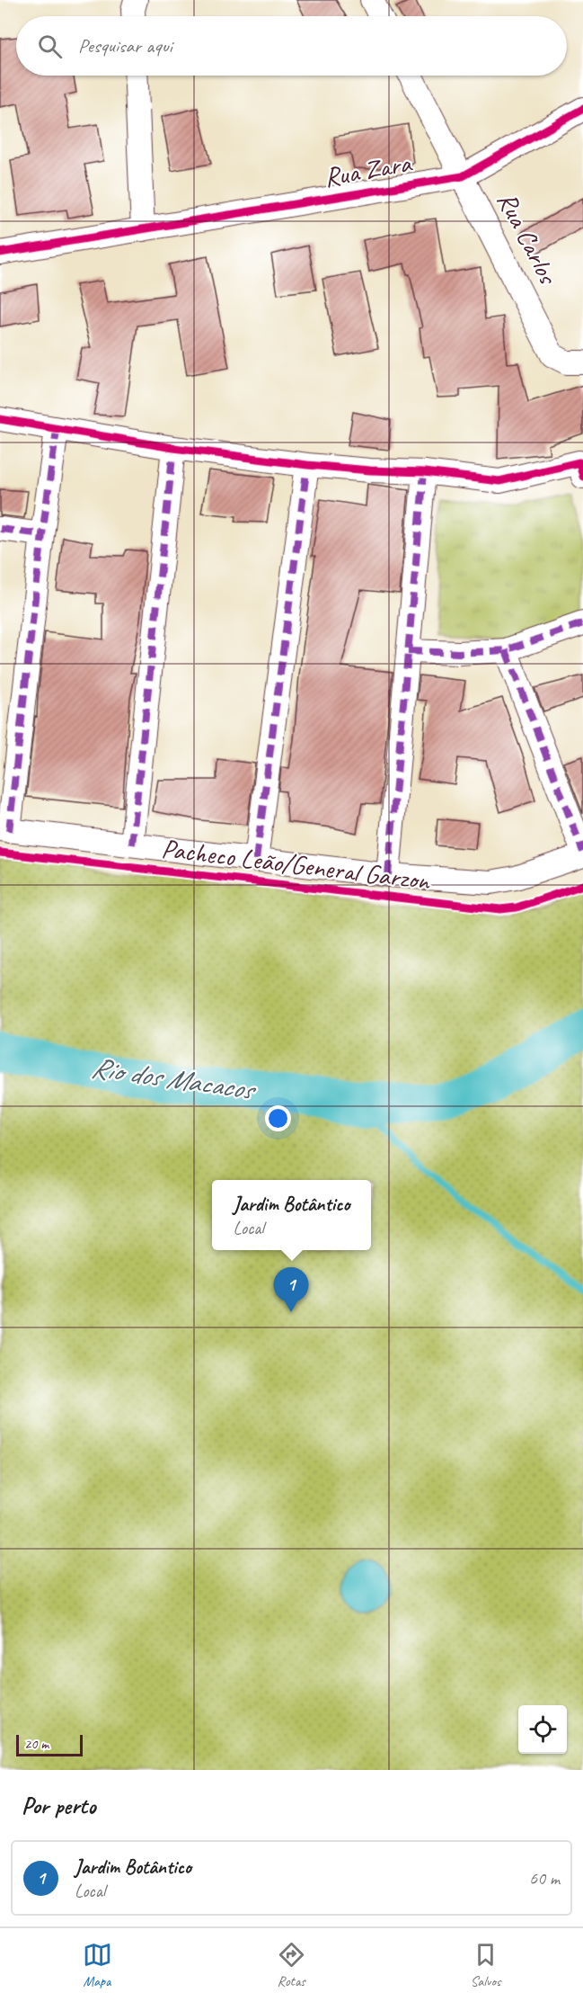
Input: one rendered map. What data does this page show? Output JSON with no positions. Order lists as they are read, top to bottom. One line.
{"streets":{"street":["Rua Zara","Rua Carlos"],"cycle path":["Pacheco Leão/General Garzon"]},"crossings":[["Rua Zara","Rua Carlos"]],"water":["Rio dos Macacos"],"scale_bar":"20 m","page":{"search":"Pesquisar aqui","popup":["Jardim Botântico","Local"],"pins":"1","scale":"20 m","heading":"Por perto","list":[{"mark":"1","name":"Jardim Botântico","note":"Local","value":"60 m"}],"nav":["Mapa","Rotas","Salvos"]}}
